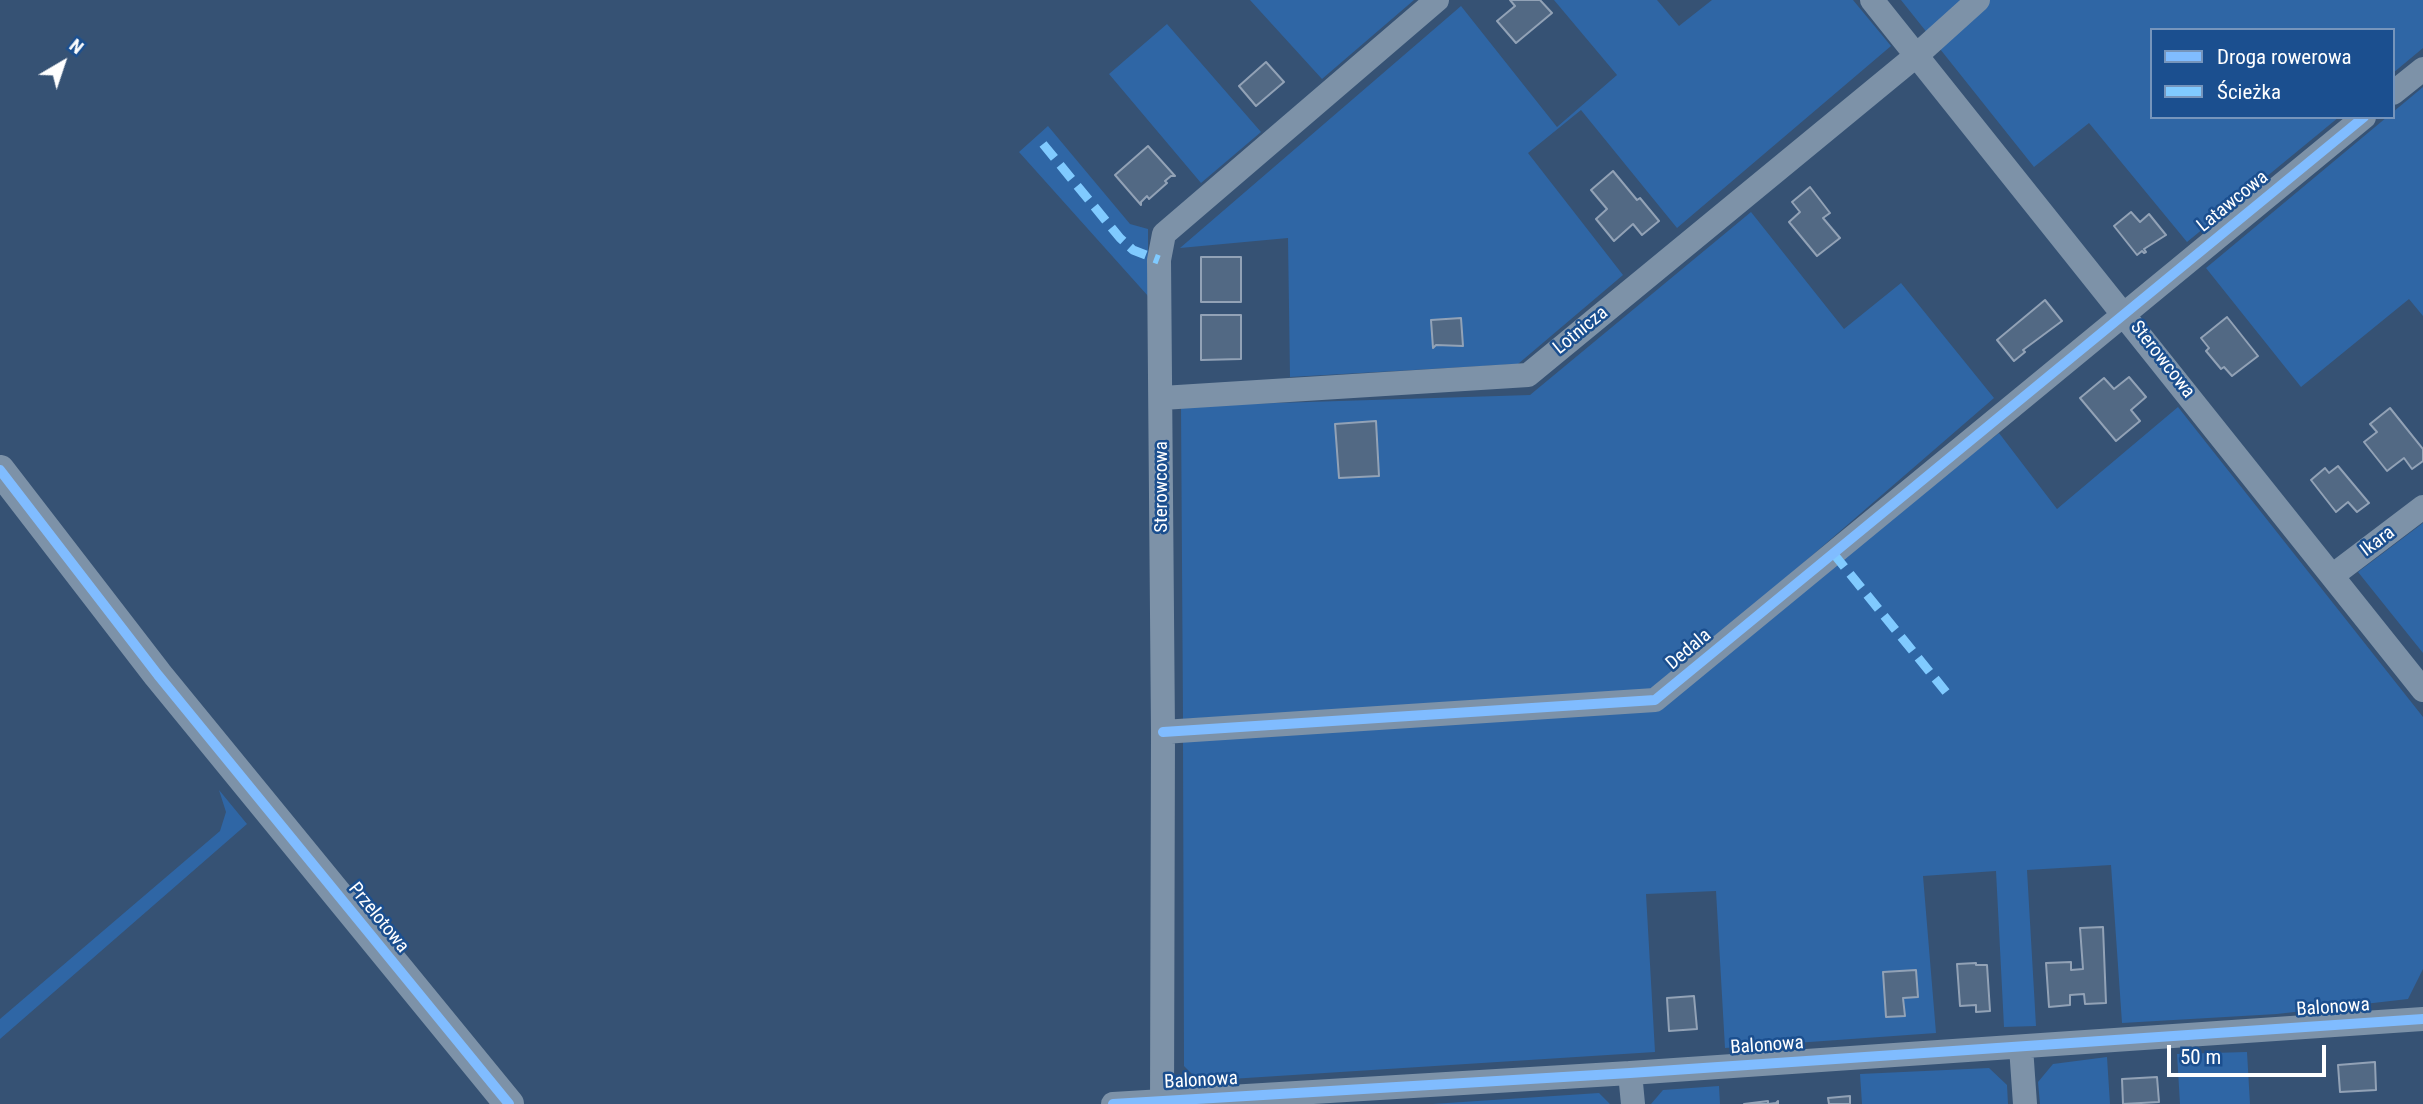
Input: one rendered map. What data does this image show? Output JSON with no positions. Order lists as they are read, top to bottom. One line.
{"streets":{"street":["Latawcowa","Lotnicza","Sterowcowa","Ikara","Dedala","Przelotowa","Balonowa"]},"crossings":[["Latawcowa","Sterowcowa"],["Latawcowa","Dedala"],["Lotnicza","Sterowcowa"],["Sterowcowa","Ikara"],["Sterowcowa","Dedala"],["Sterowcowa","Balonowa"]],"legend":["Droga rowerowa","Ścieżka"],"scale_bar":"50 m","north":"top right"}
